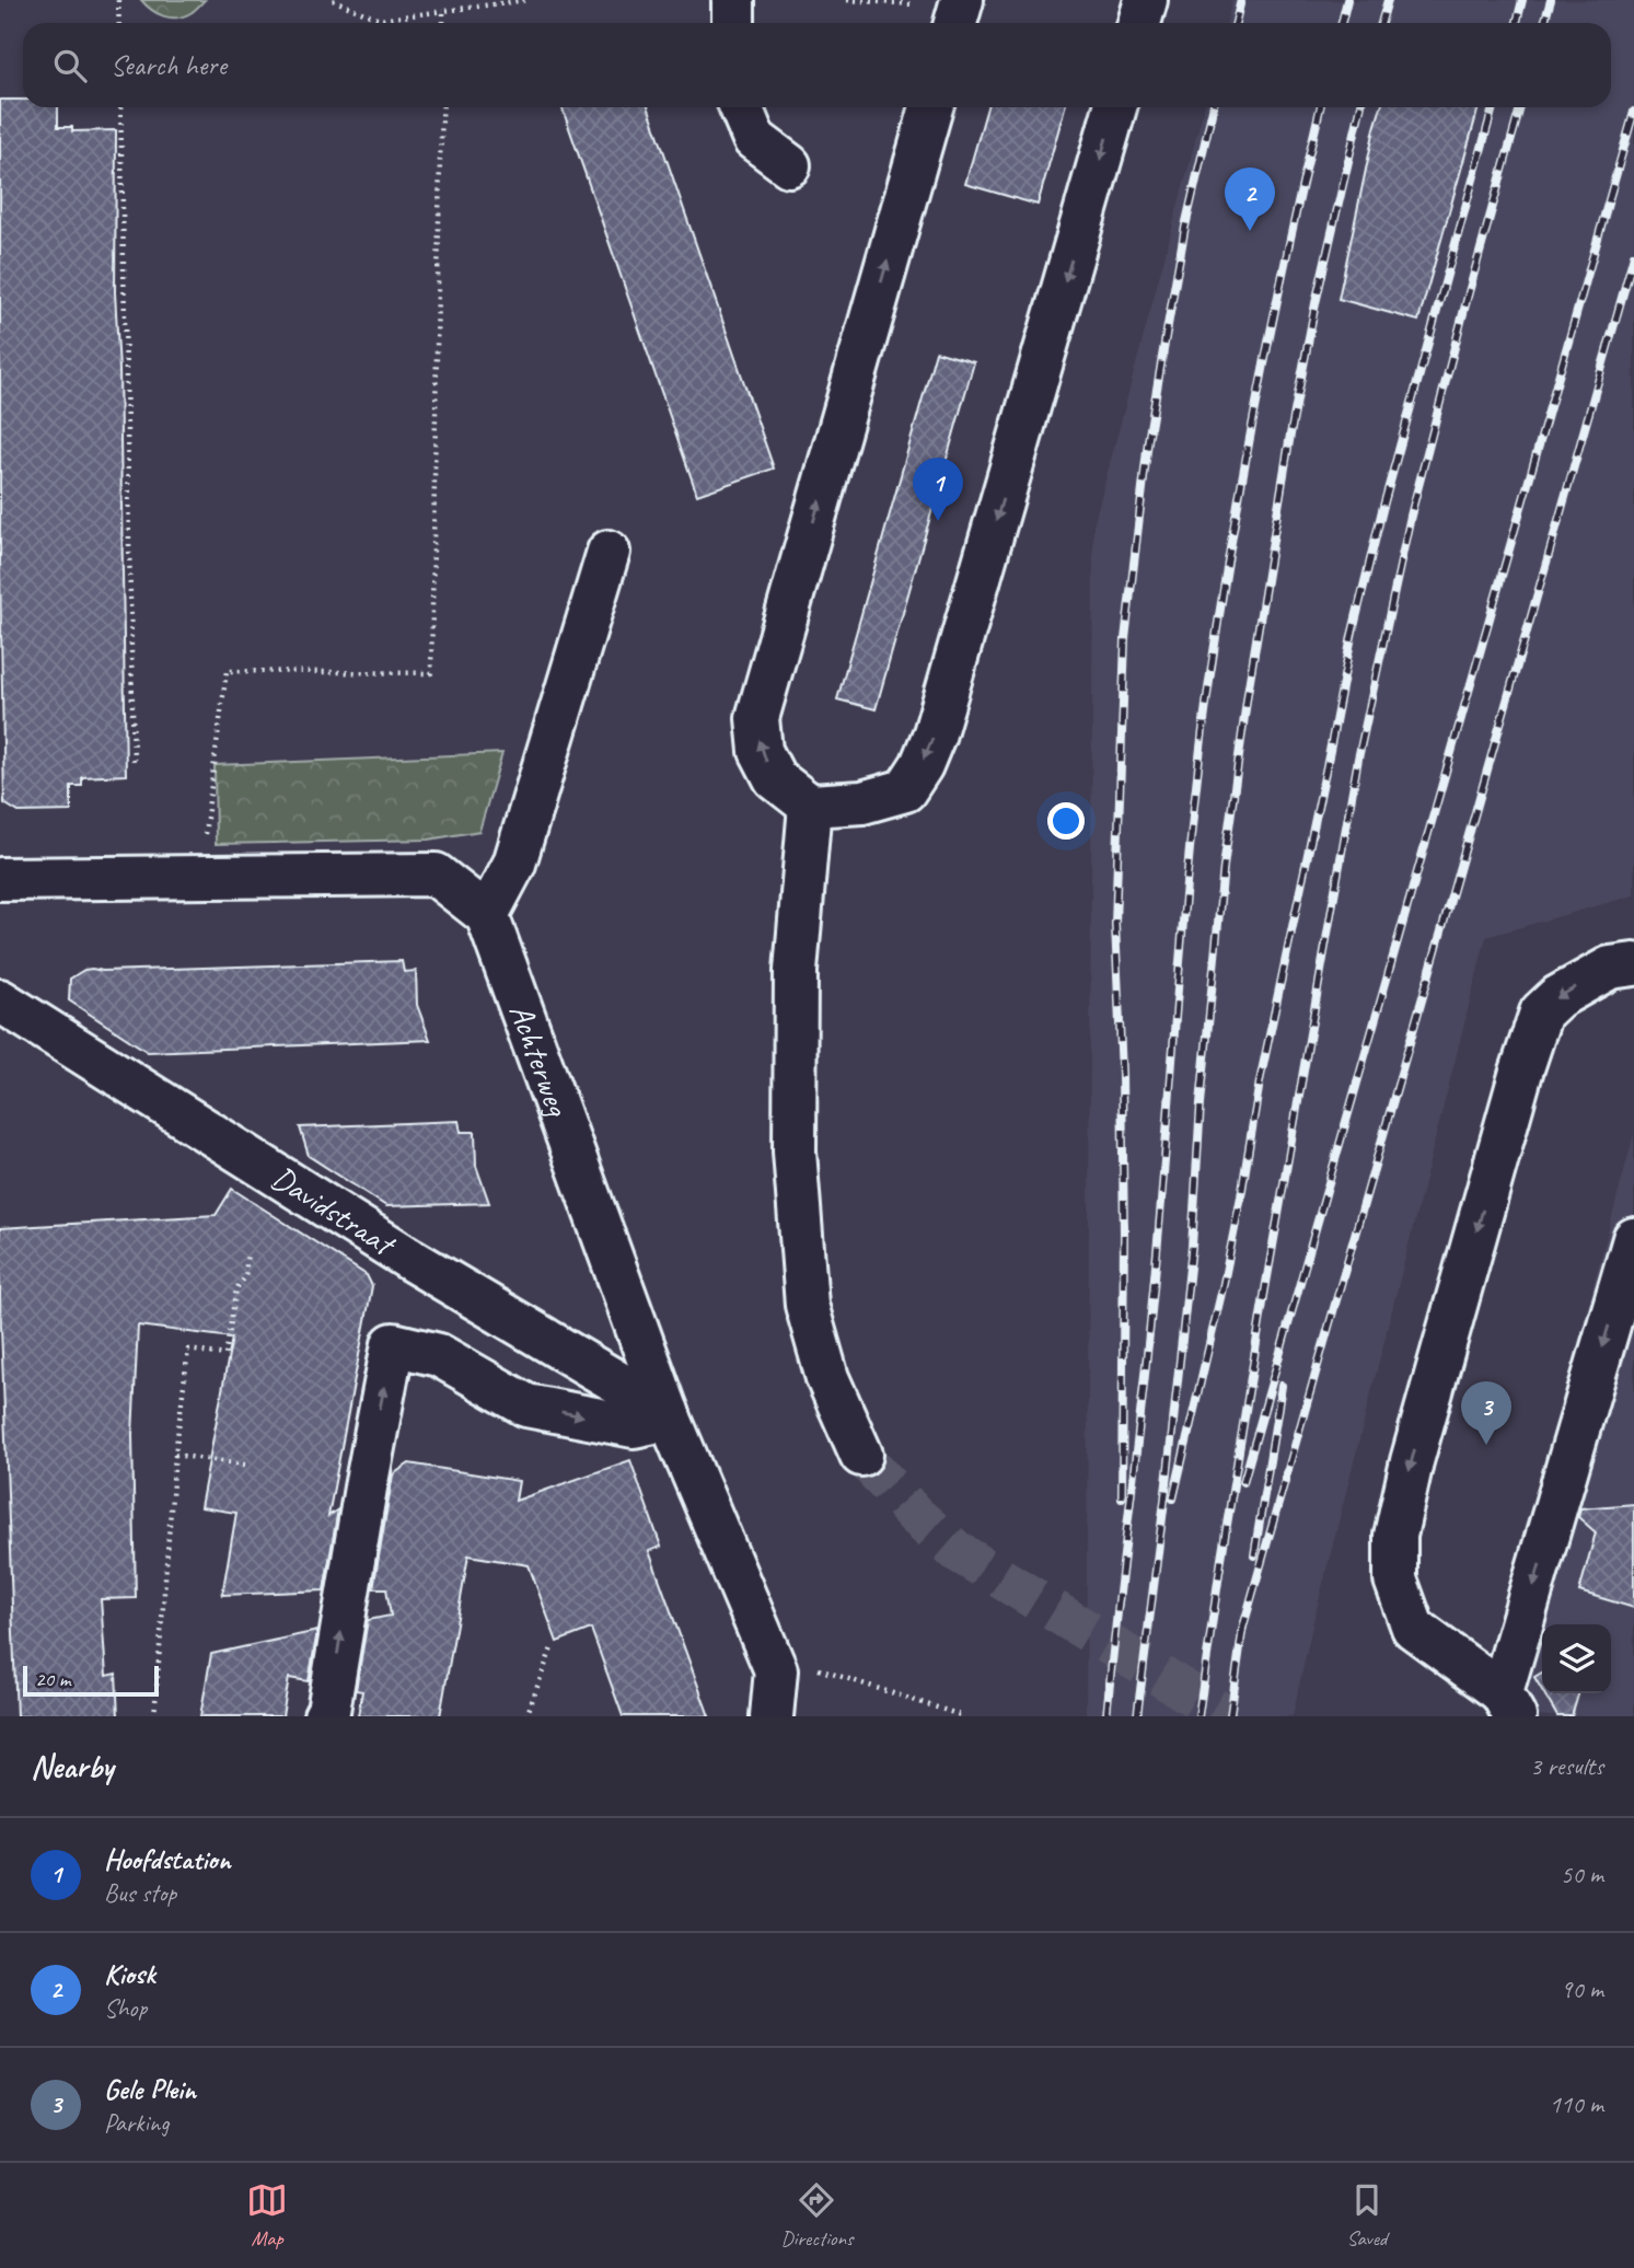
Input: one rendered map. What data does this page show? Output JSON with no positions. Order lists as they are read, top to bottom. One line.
{"streets":{"street":["Achterweg","Davidstraat"]},"crossings":[["Achterweg","Davidstraat"]],"scale_bar":"20 m","page":{"search":"Search here","pins":["2","1","3"],"scale":"20 m","heading":["Nearby","3 results"],"list":[{"mark":"1","name":"Hoofdstation","note":"Bus stop","value":"50 m"},{"mark":"2","name":"Kiosk","note":"Shop","value":"90 m"},{"mark":"3","name":"Gele Plein","note":"Parking","value":"110 m"}],"nav":["Map","Directions","Saved"]}}
